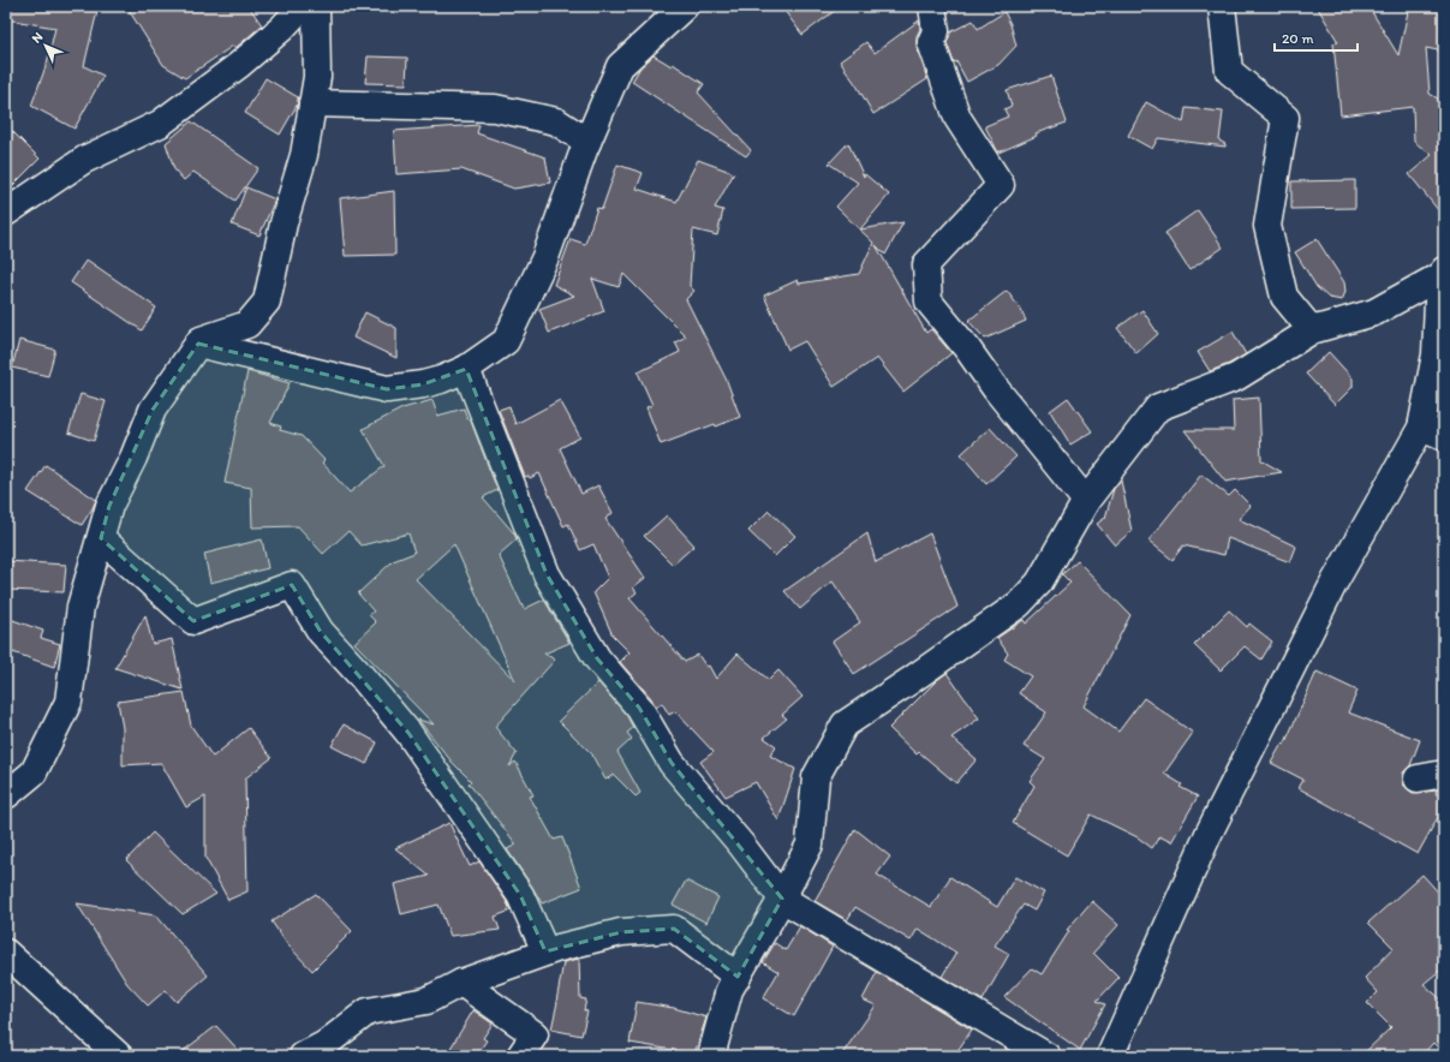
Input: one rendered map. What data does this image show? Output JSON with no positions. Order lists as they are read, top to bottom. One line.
{"scale_bar":"20 m","north":"top left"}
